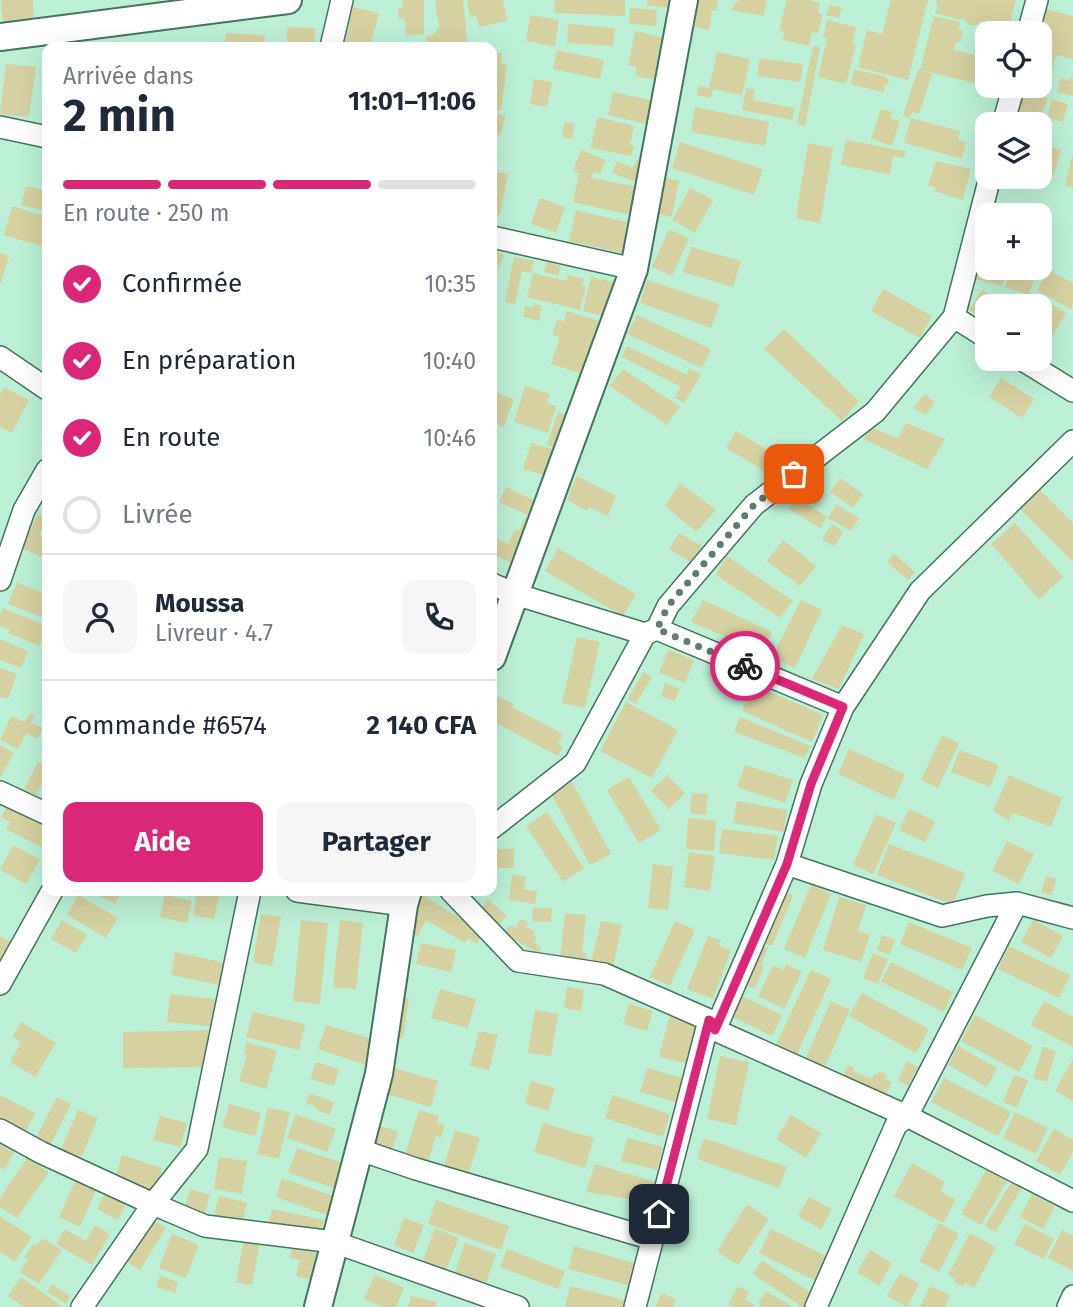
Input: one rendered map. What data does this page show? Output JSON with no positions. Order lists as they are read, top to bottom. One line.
{"page":{"map_buttons":["+","−"],"heading":["2 min","Arrivée dans","11:01–11:06"],"panel":["Moussa","Livreur · 4.7","Commande #6574","2 140 CFA"],"bar":"En route · 250 m","list":[["Confirmée","10:35"],["En préparation","10:40"],["En route","10:46"],"Livrée"],"buttons":["Aide","Partager"]}}
